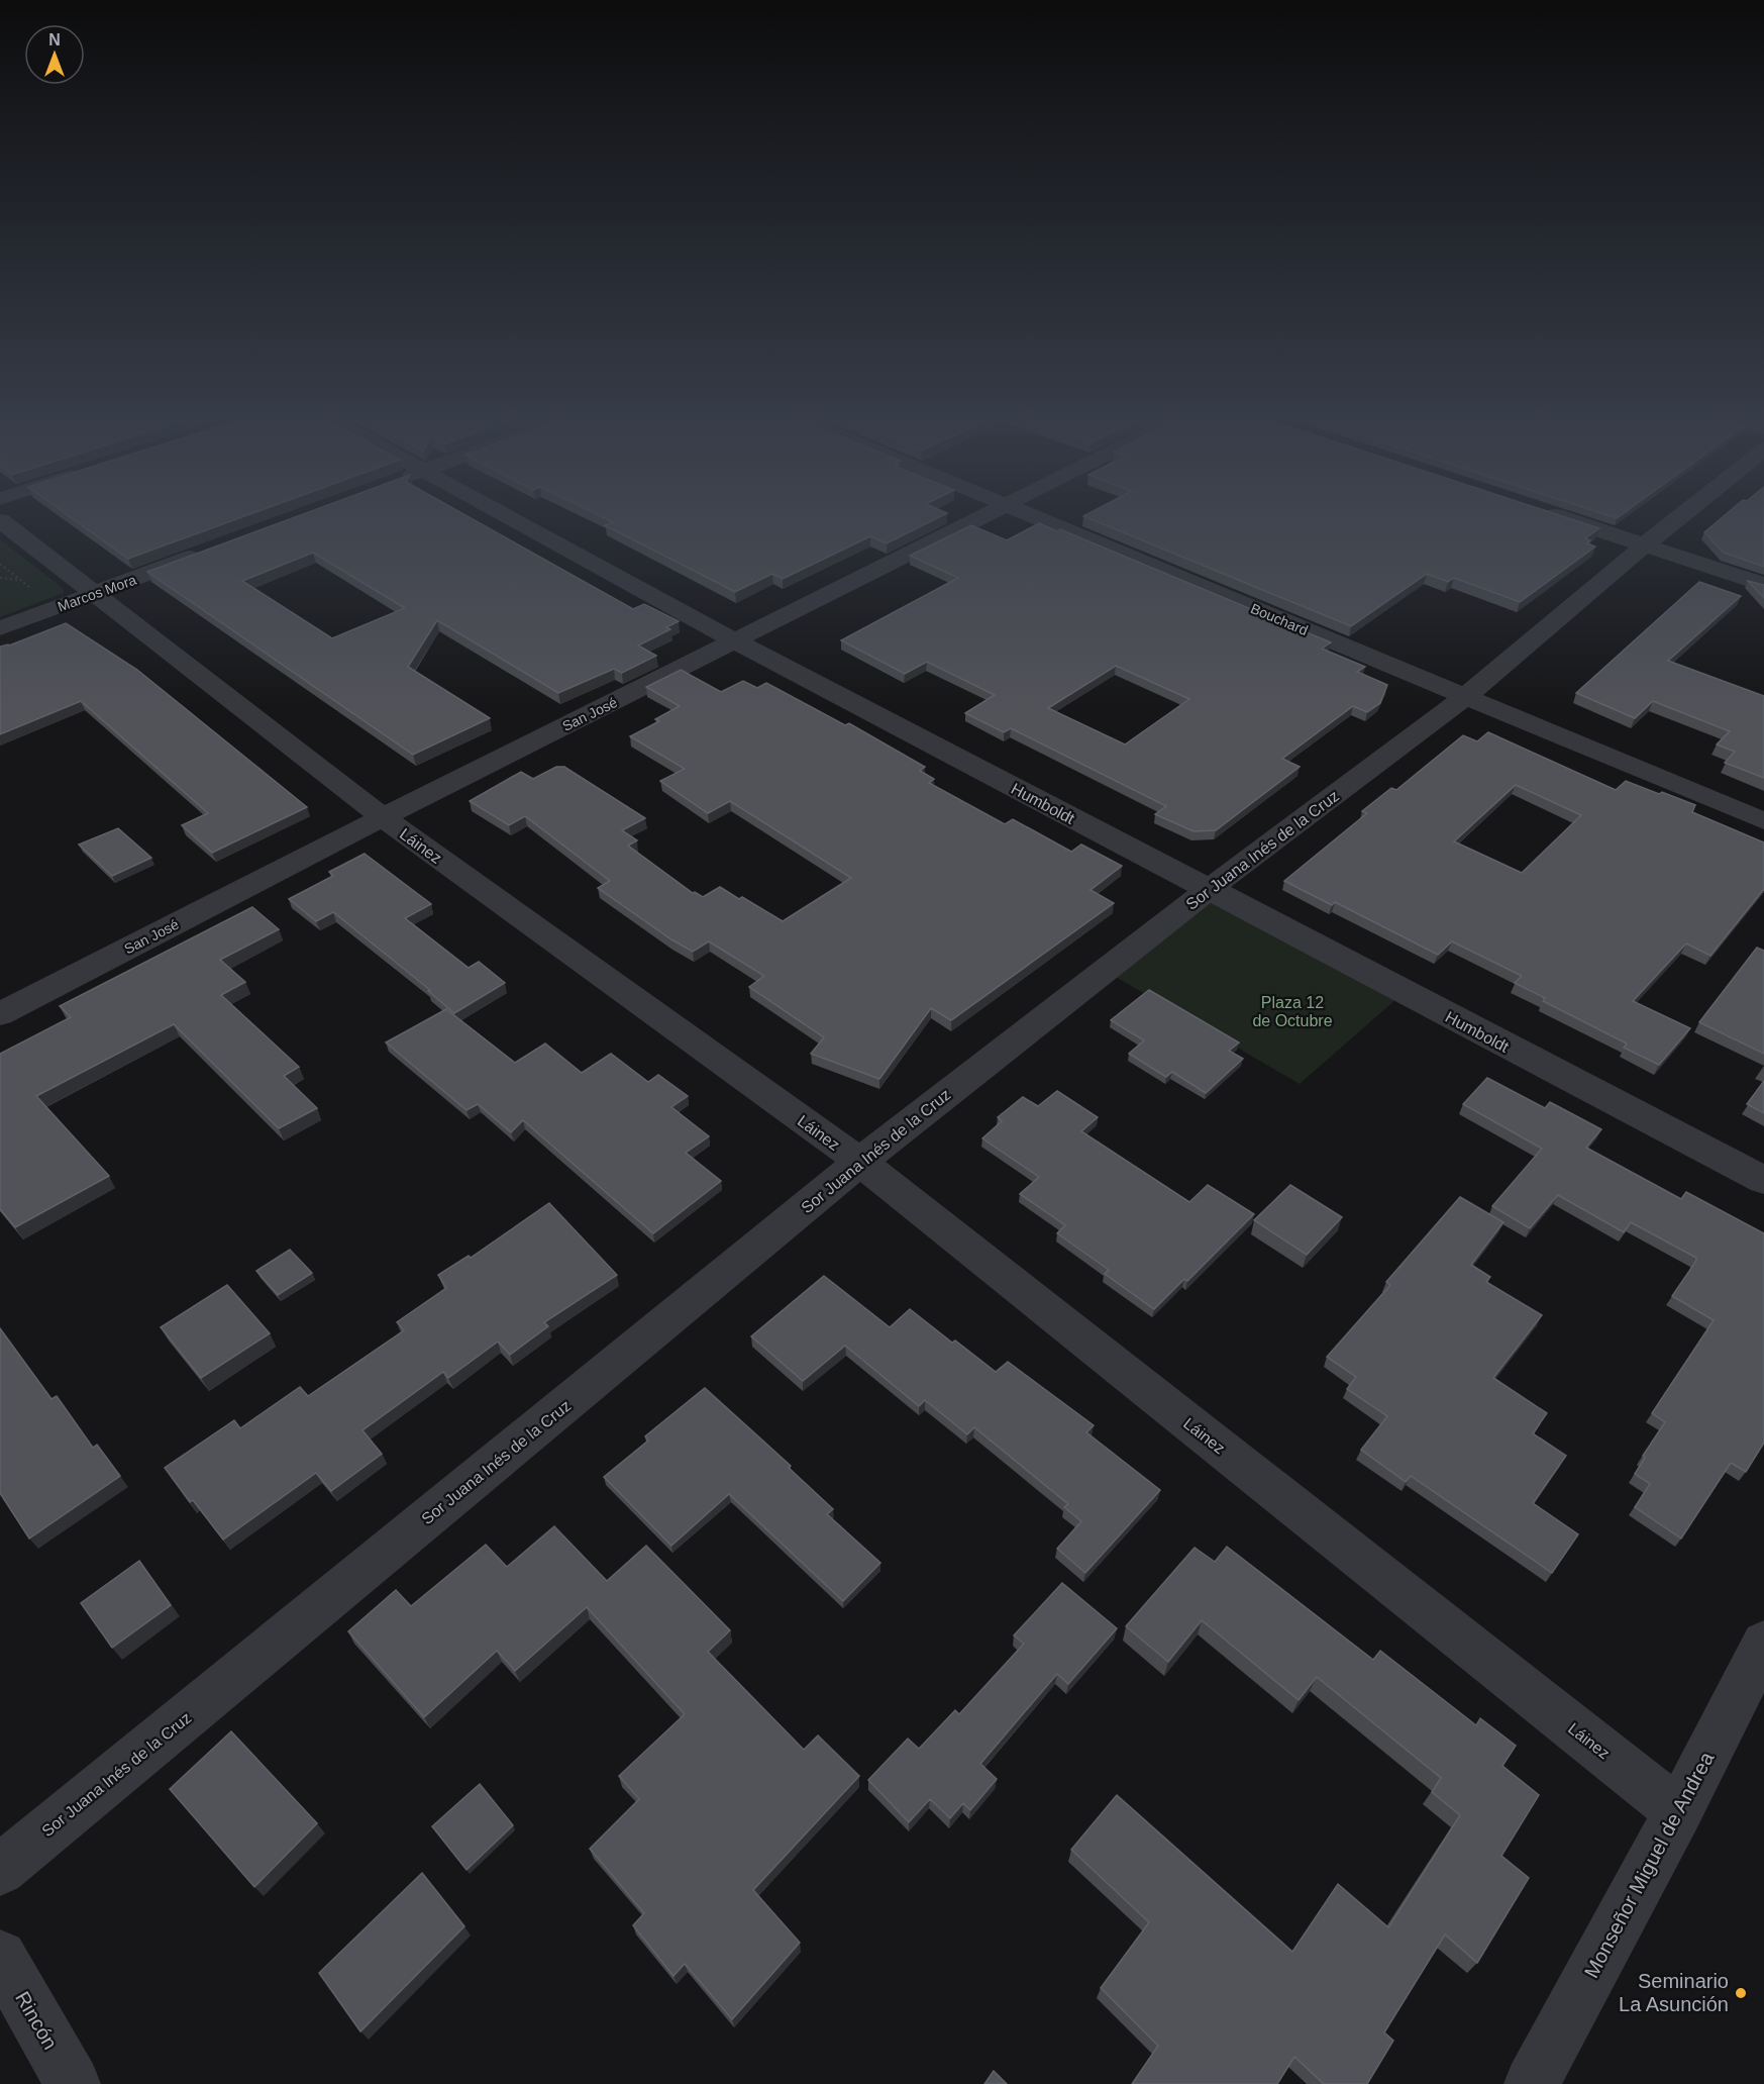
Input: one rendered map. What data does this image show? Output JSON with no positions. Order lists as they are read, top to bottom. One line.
{"streets":{"street":["Marcos Mora","Bouchard","San José","Humboldt","Láinez","Sor Juana Inés de la Cruz","Monseñor Miguel de Andrea","Rincón"]},"crossings":[["Marcos Mora","Láinez"],["Bouchard","Sor Juana Inés de la Cruz"],["San José","Humboldt"],["San José","Láinez"],["Humboldt","Sor Juana Inés de la Cruz"],["Láinez","Sor Juana Inés de la Cruz"],["Láinez","Monseñor Miguel de Andrea"]],"parks":["Plaza 12 de Octubre"],"places":["Seminario La Asunción"],"north":"top"}
